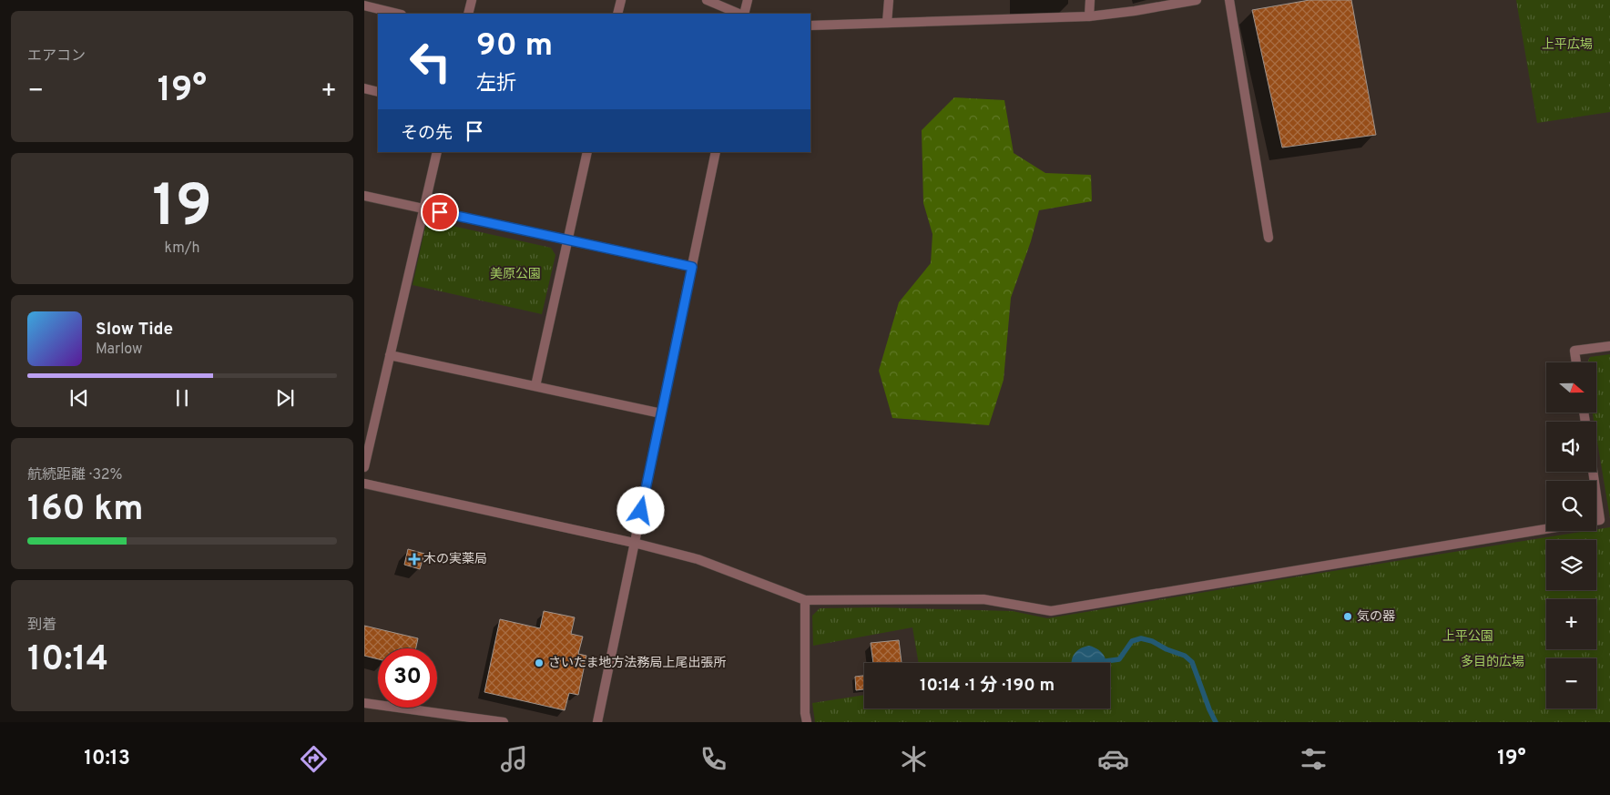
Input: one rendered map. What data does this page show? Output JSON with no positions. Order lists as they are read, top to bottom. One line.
{"parks":["上平広場","美原公園","上平公園","多目的広場"],"places":{"health":["木の実薬局"],"other":["気の器","さいたま地方法務局上尾出張所"]},"north":"right","page":{"tile":["エアコン",["19","km/h"],["航続距離 · 32%","160 km"],["到着","10:14"]],"turn":["90 m","左折"],"heat":["−","19°","+"],"then":"その先","song":["Slow Tide","Marlow"],"map_buttons":["+","−"],"limit":"30","trip":"10:14 · 1 分 · 190 m","tabs":["10:13","19°"]}}
